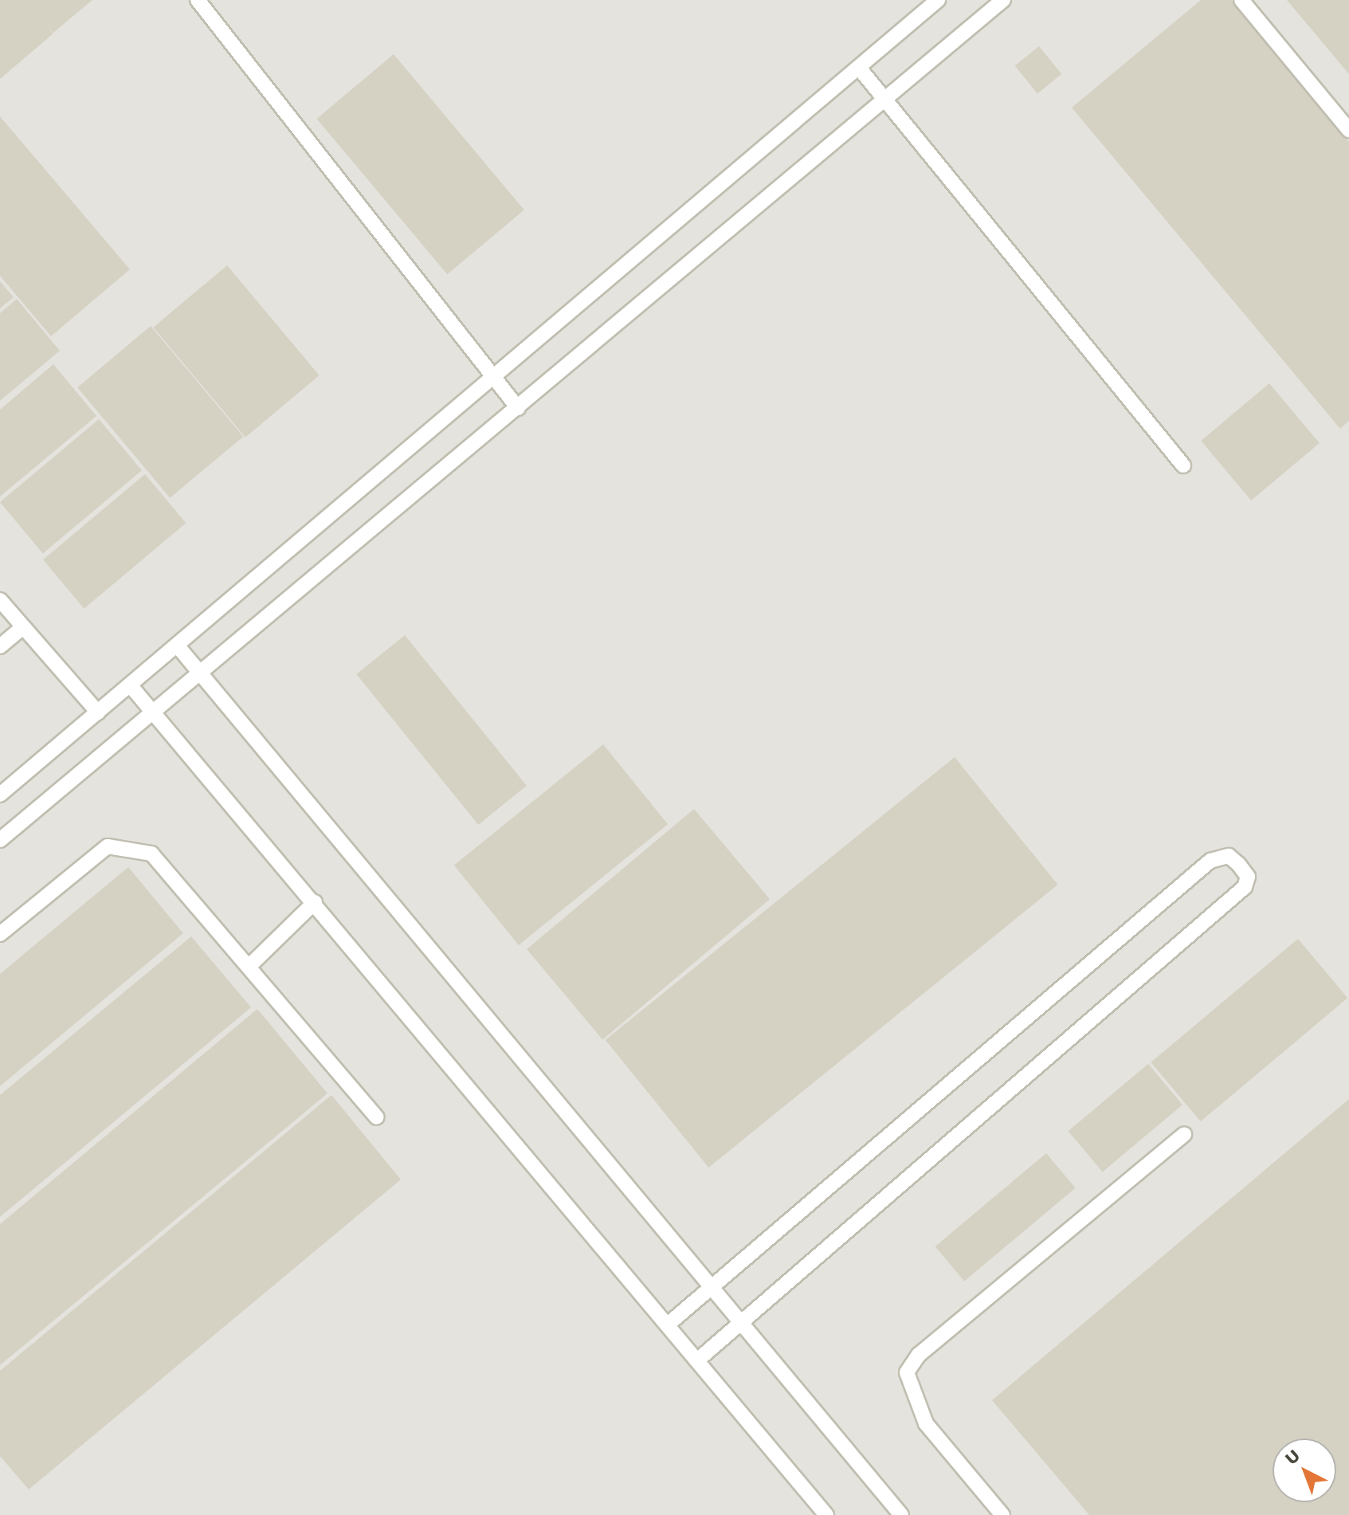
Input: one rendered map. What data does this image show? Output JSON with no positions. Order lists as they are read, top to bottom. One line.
{"north":"top left"}
